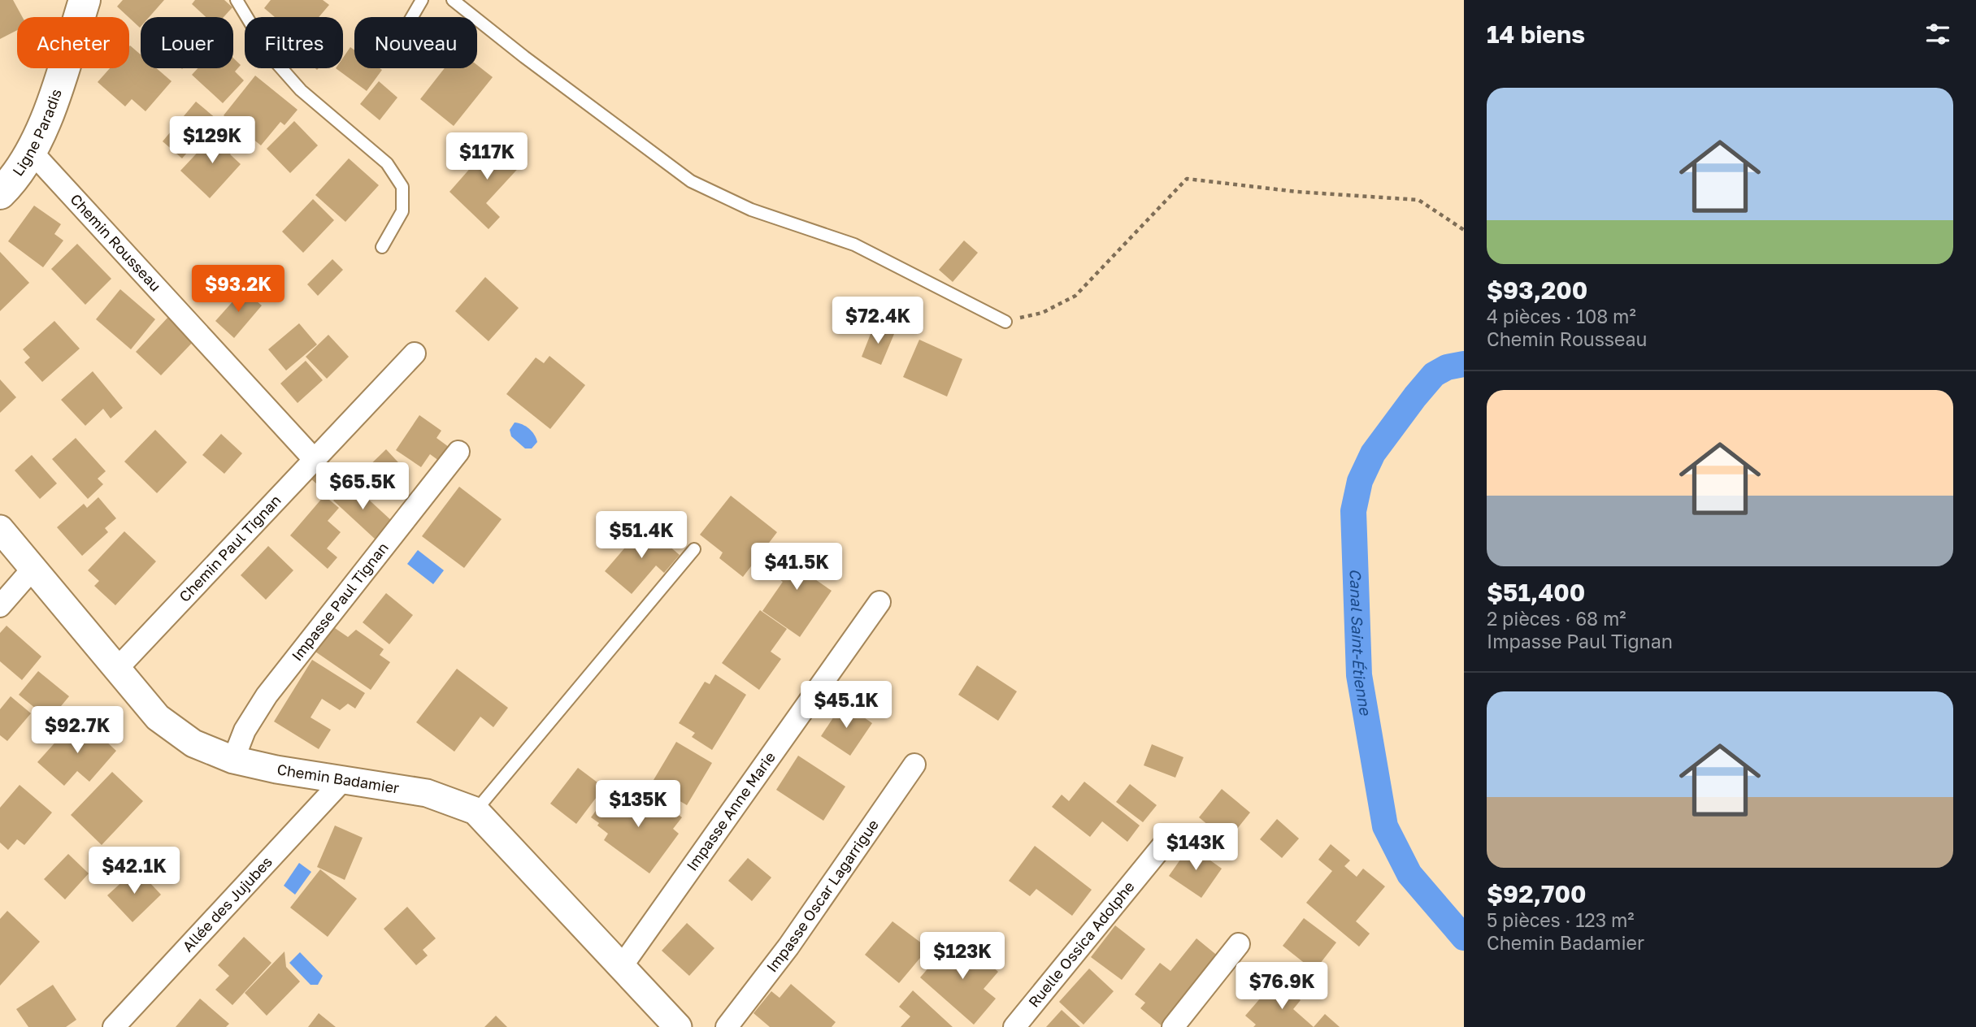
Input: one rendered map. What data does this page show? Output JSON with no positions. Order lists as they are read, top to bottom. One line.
{"streets":{"main road":["Ligne Paradis"],"street":["Chemin Rousseau","Chemin Paul Tignan","Impasse Paul Tignan","Chemin Badamier","Impasse Anne Marie","Impasse Oscar Lagarrigue","Allée des Jujubes","Ruelle Ossica Adolphe"]},"crossings":[["Ligne Paradis","Chemin Rousseau"],["Chemin Rousseau","Chemin Paul Tignan"],["Chemin Paul Tignan","Chemin Badamier"],["Impasse Paul Tignan","Chemin Badamier"],["Chemin Badamier","Impasse Anne Marie"],["Chemin Badamier","Allée des Jujubes"]],"water":["Canal Saint-Étienne"],"page":{"heading":"14 biens","chip":["Acheter","Louer","Filtres","Nouveau"],"list":[{"name":"$93,200","note":"4 pièces · 108 m² · Chemin Rousseau"},{"name":"$51,400","note":"2 pièces · 68 m² · Impasse Paul Tignan"},{"name":"$92,700","note":"5 pièces · 123 m² · Chemin Badamier"}],"price":["$129K","$117K","$93.2K","$72.4K","$65.5K","$51.4K","$41.5K","$45.1K","$92.7K","$135K","$143K","$42.1K","$123K","$76.9K"]}}
